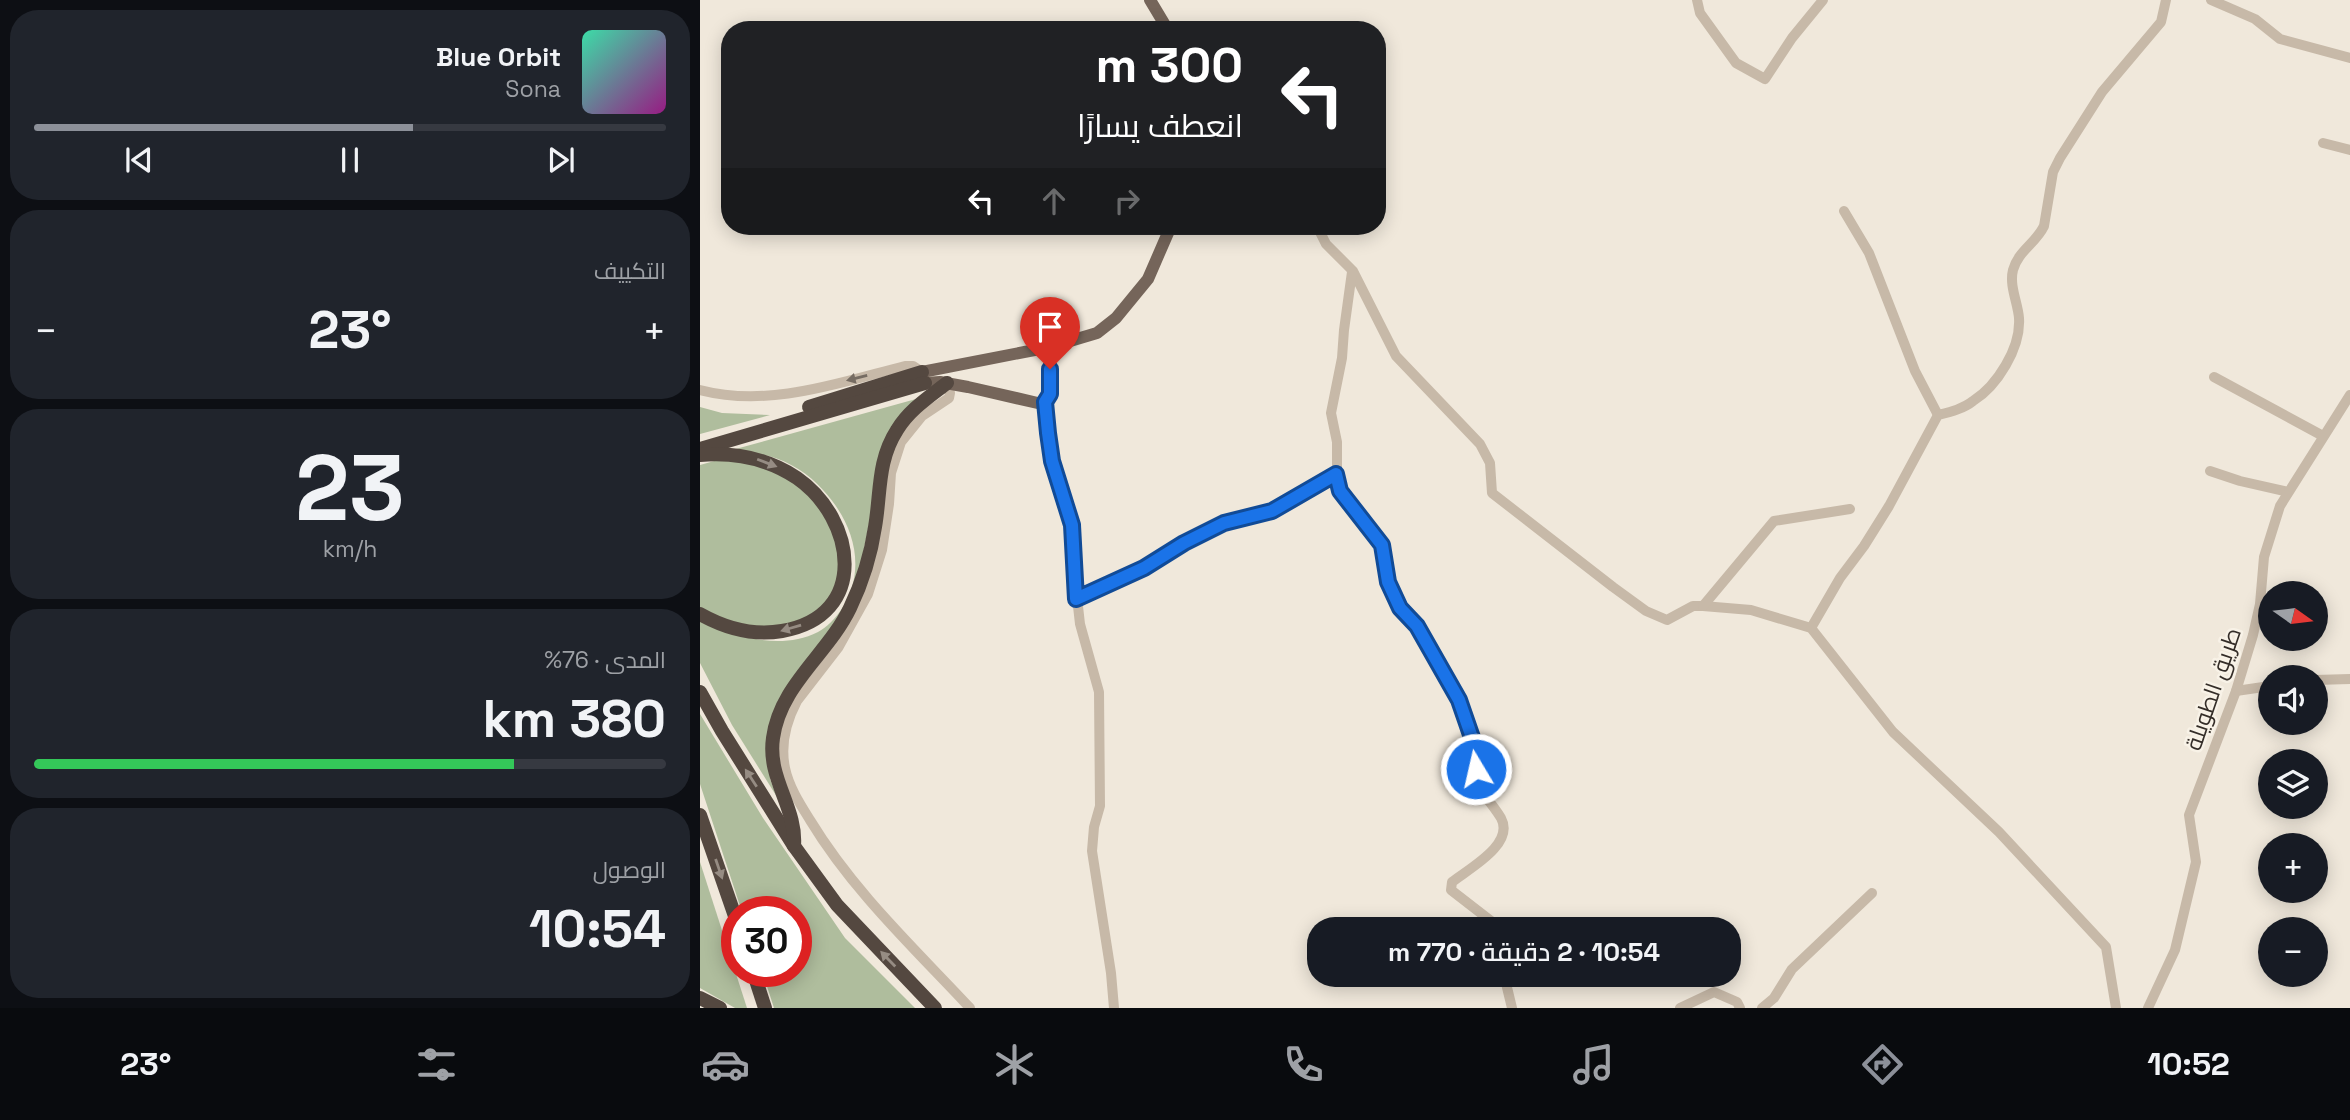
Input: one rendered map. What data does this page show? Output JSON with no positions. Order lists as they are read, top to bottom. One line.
{"streets":{"street":["طريق الطويلة"]},"north":"right","page":{"turn":["300 m","انعطف يسارًا"],"song":["Blue Orbit","Sona"],"tile":["التكييف",["23","km/h"],["المدى · 76%","380 km"],["الوصول","10:54"]],"heat":["−","23°","+"],"map_buttons":["+","−"],"limit":"30","trip":"10:54 · 2 دقيقة · 770 m","tabs":["10:52","23°"]}}
